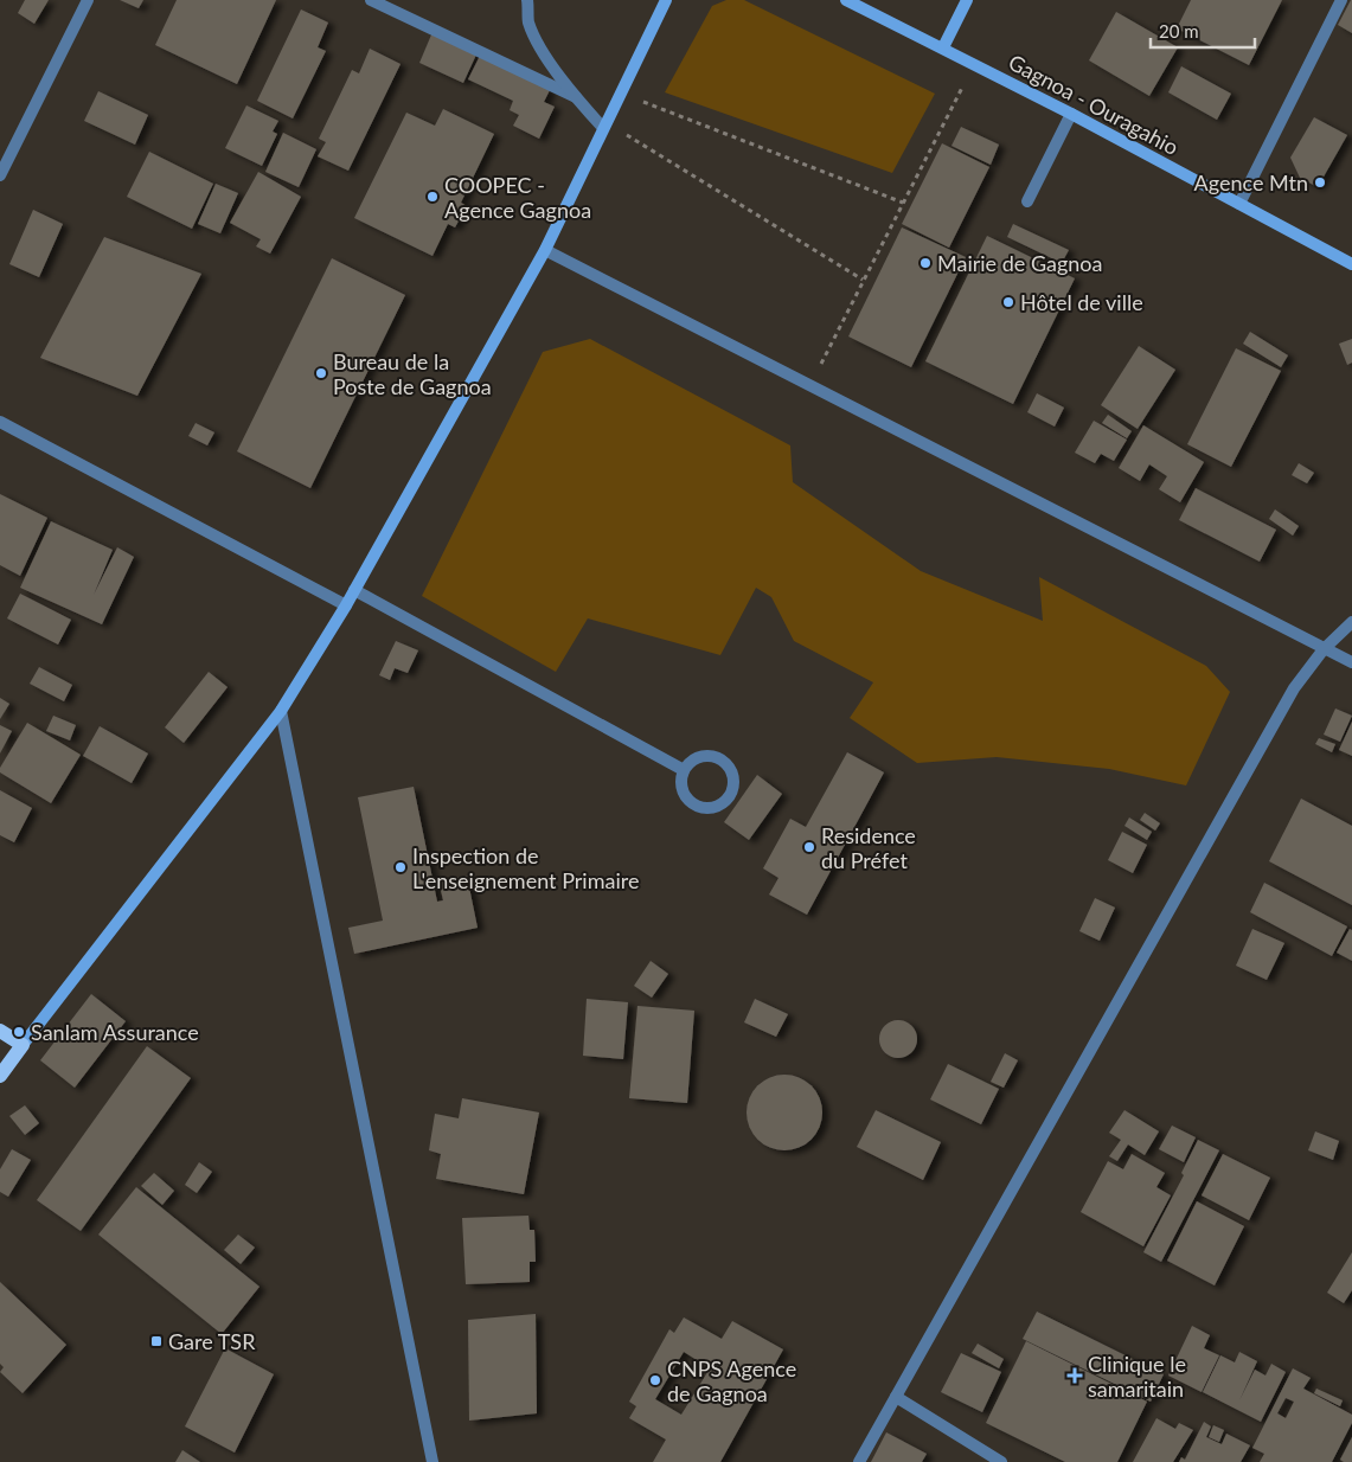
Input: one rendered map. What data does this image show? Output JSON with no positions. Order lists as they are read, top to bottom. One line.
{"streets":{"street":["Gagnoa - Ouragahio"]},"places":{"other":["Agence Mtn","COOPEC - Agence Gagnoa","Mairie de Gagnoa","Hôtel de ville","Bureau de la Poste de Gagnoa","Residence du Préfet","Inspection de L'enseignement Primaire","Sanlam Assurance","CNPS Agence de Gagnoa"],"transit":["Gare TSR"],"health":["Clinique le samaritain"]},"scale_bar":"20 m"}
